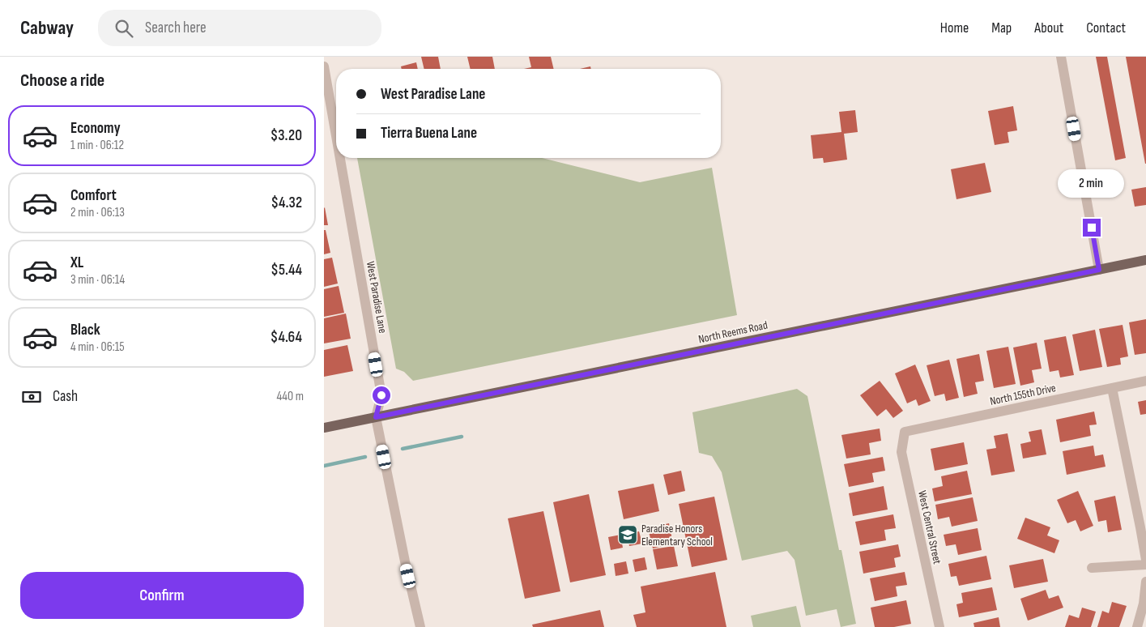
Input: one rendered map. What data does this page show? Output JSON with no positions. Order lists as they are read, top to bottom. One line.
{"streets":{"main road":["North Reems Road"],"street":["West Paradise Lane","North 155th Drive","West Central Street"]},"crossings":[["West Paradise Lane","North Reems Road"],["North 155th Drive","West Central Street"]],"places":{"school or university":["Paradise Honors Elementary School"]},"page":{"header":"Cabway","search":"Search here","nav":["Home","Map","About","Contact"],"heading":"Choose a ride","banner":["West Paradise Lane","Tierra Buena Lane"],"list":[{"name":"Economy","note":"1 min · 06:12","value":"$3.20"},{"name":"Comfort","note":"2 min · 06:13","value":"$4.32"},{"name":"XL","note":"3 min · 06:14","value":"$5.44"},{"name":"Black","note":"4 min · 06:15","value":"$4.64"}],"bubble":"2 min","pay":["Cash","440 m"],"buttons":"Confirm"}}
